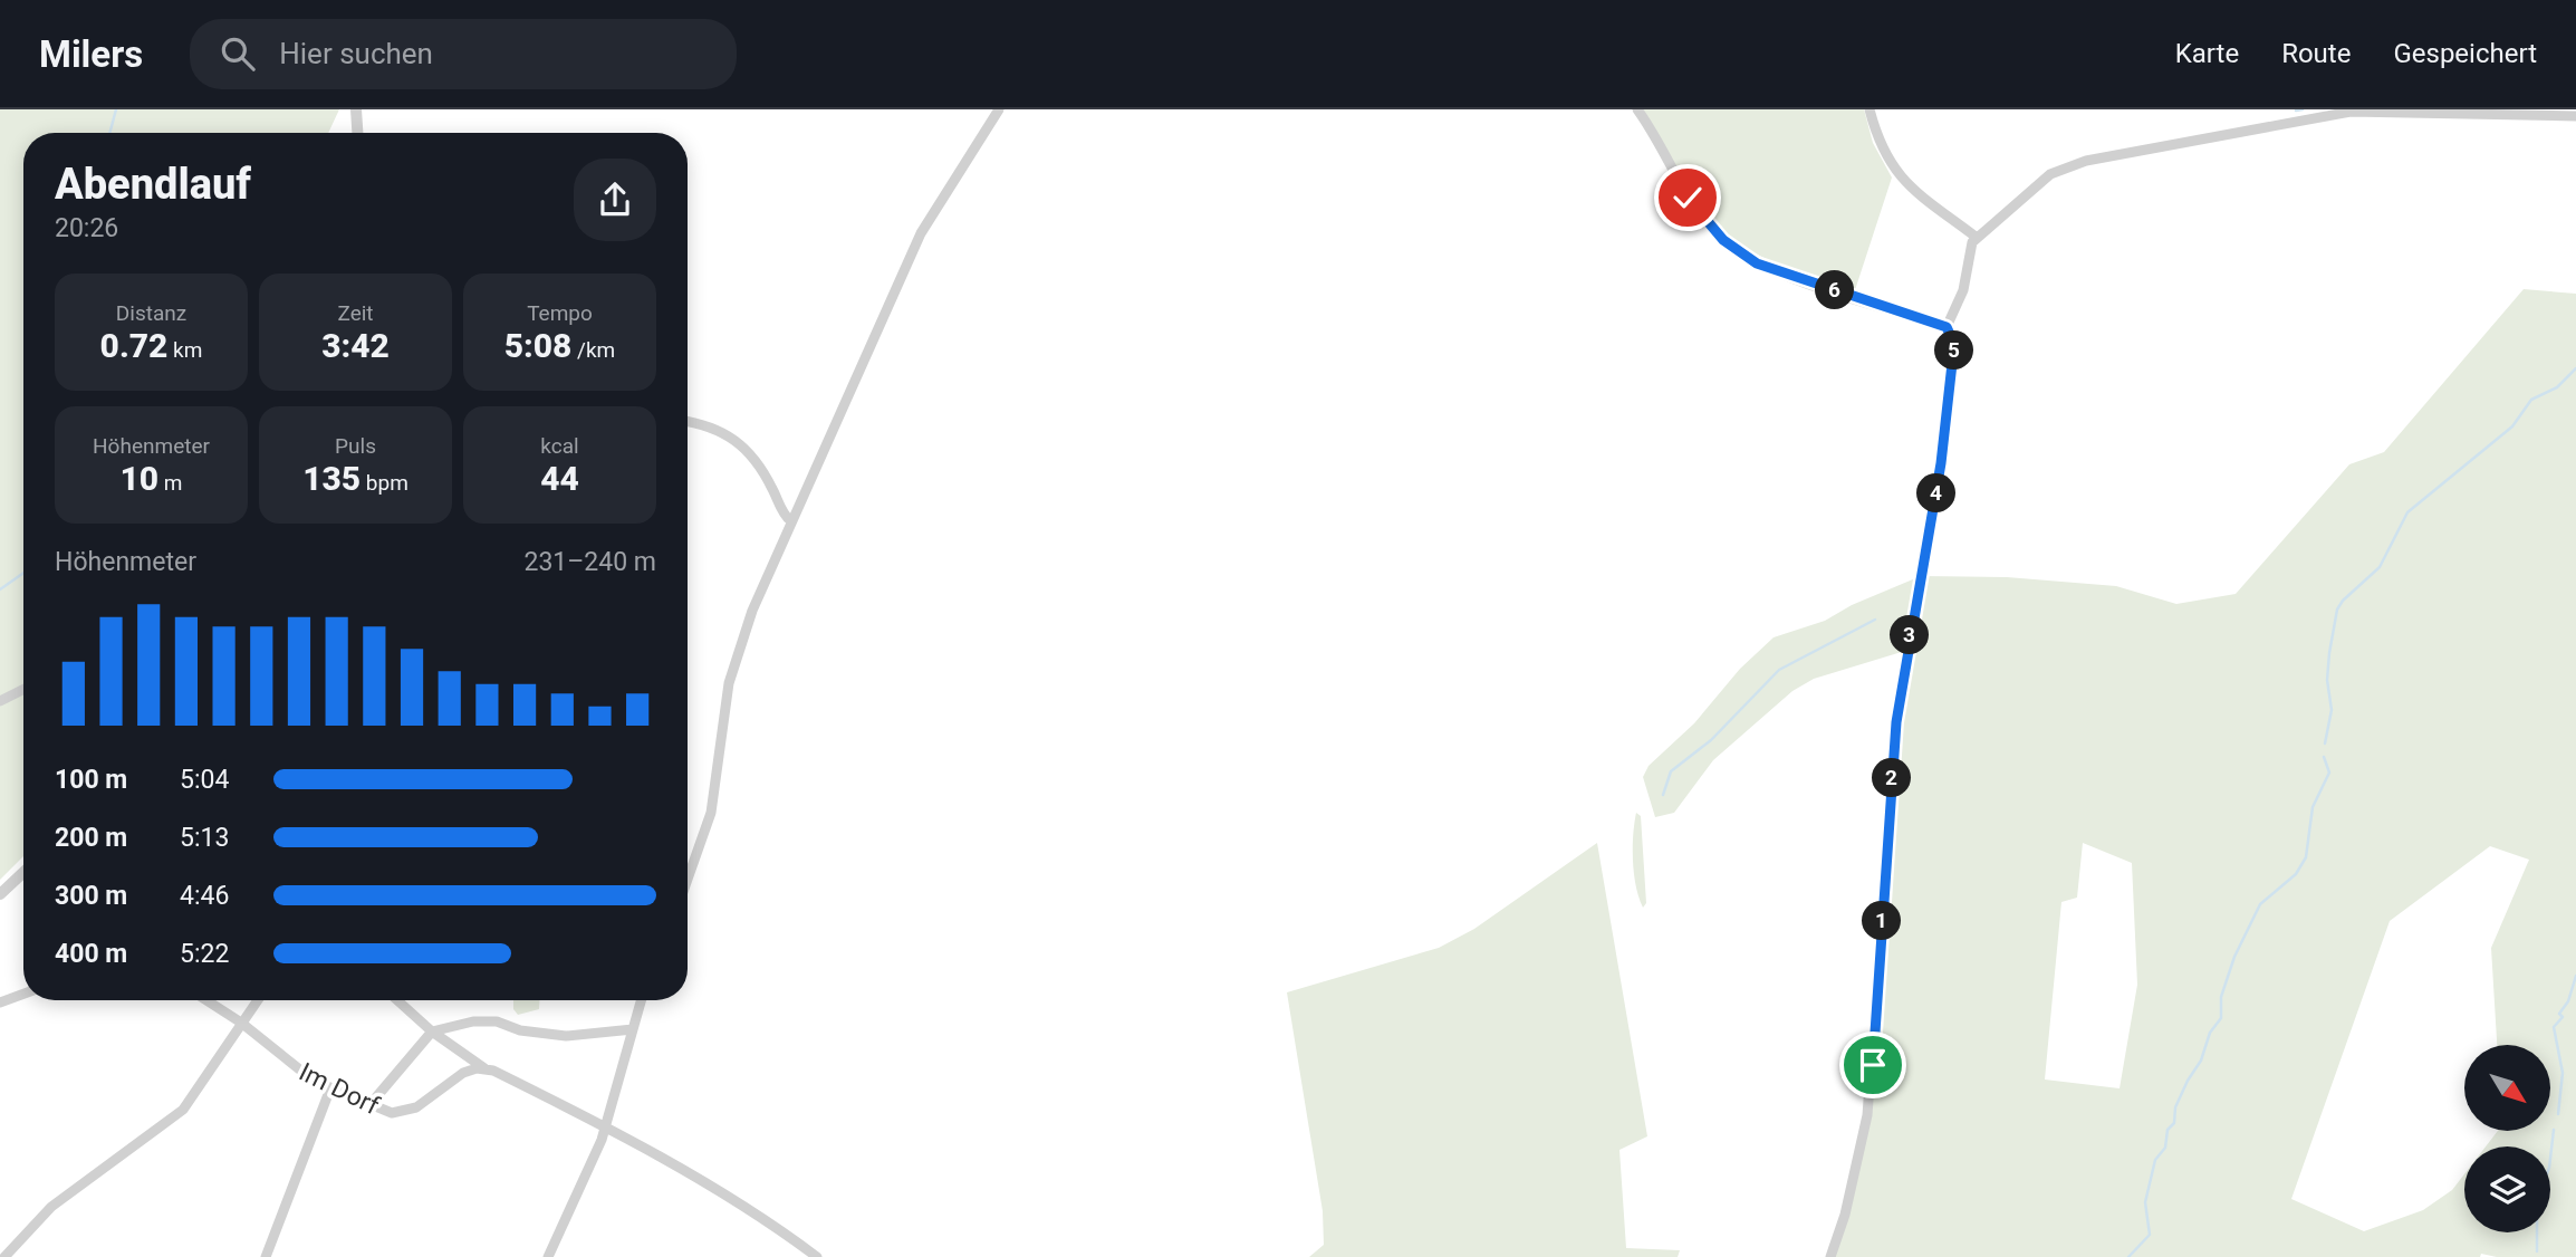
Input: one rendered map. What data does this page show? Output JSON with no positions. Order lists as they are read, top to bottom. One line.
{"streets":{"street":["Im Dorf"]},"north":"bottom right","page":{"header":"Milers","search":"Hier suchen","nav":["Karte","Route","Gespeichert"],"heading":["Abendlauf","20:26"],"stats":[["Distanz","0.72 km"],["Zeit","3:42"],["Tempo","5:08 /km"],["Höhenmeter","10 m"],["Puls","135 bpm"],["kcal","44"]],"pins":["6","5","4","3","2","1"],"chart":["Höhenmeter","231–240 m"],"list":[{"name":"100 m","note":"5:04"},{"name":"200 m","note":"5:13"},{"name":"300 m","note":"4:46"},{"name":"400 m","note":"5:22"}]}}
